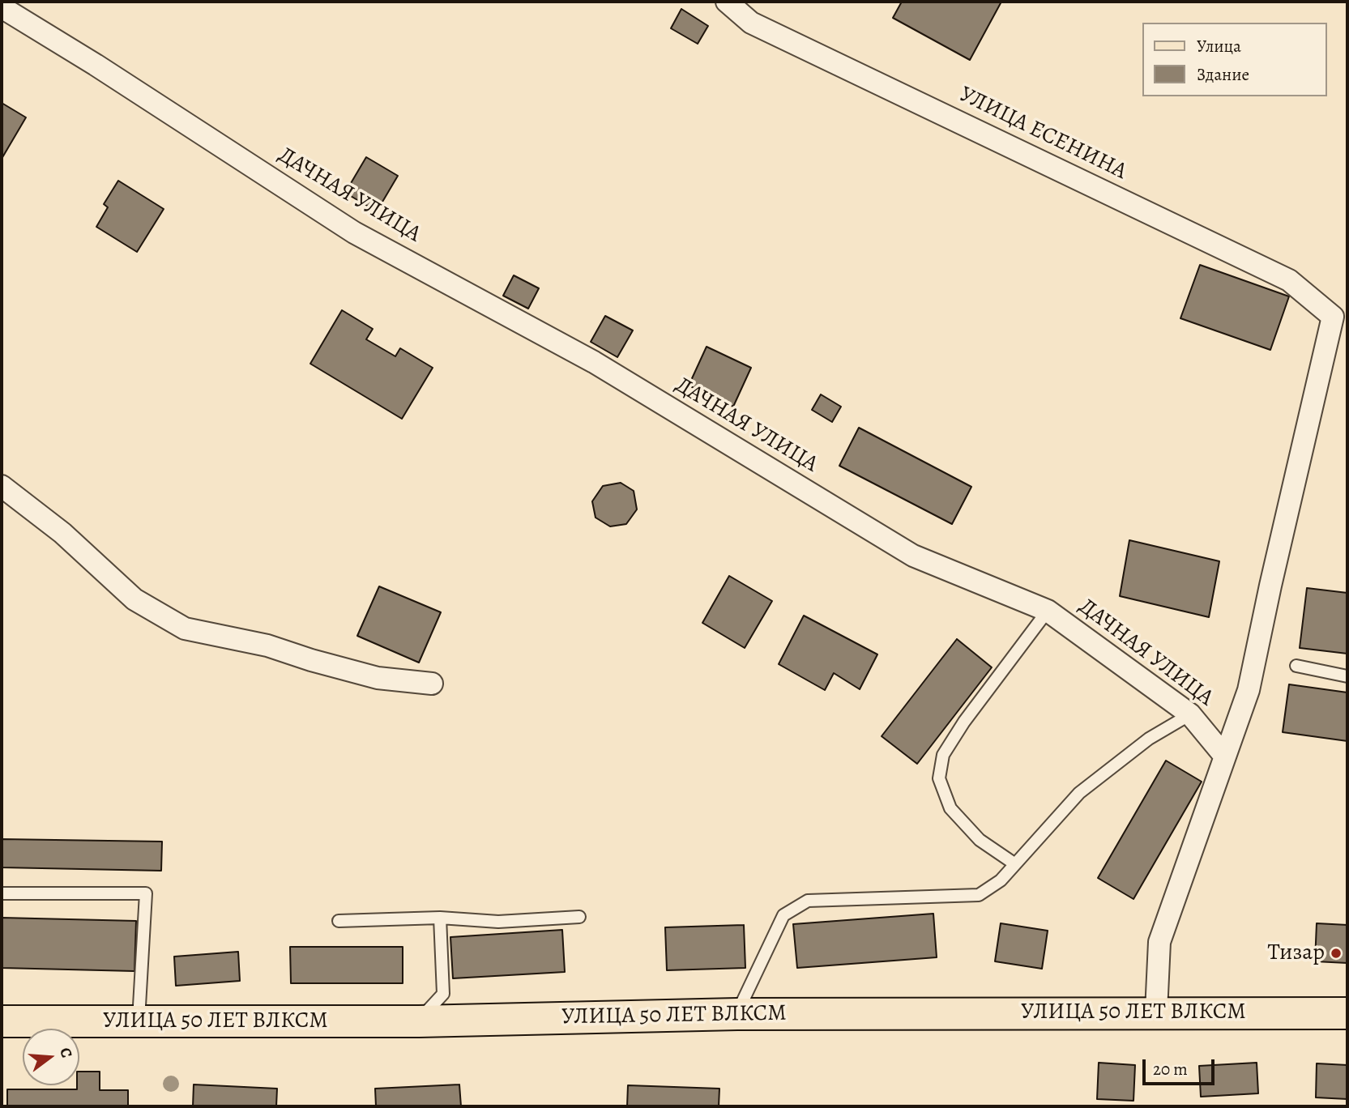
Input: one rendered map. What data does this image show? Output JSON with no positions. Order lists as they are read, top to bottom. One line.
{"streets":{"main road":["УЛИЦА 50 ЛЕТ ВЛКСМ"],"street":["УЛИЦА ЕСЕНИНА","ДАЧНАЯ УЛИЦА"]},"crossings":[["УЛИЦА ЕСЕНИНА","ДАЧНАЯ УЛИЦА"]],"places":["Тизар"],"legend":["Улица","Здание"],"scale_bar":"20 m","north":"right"}
